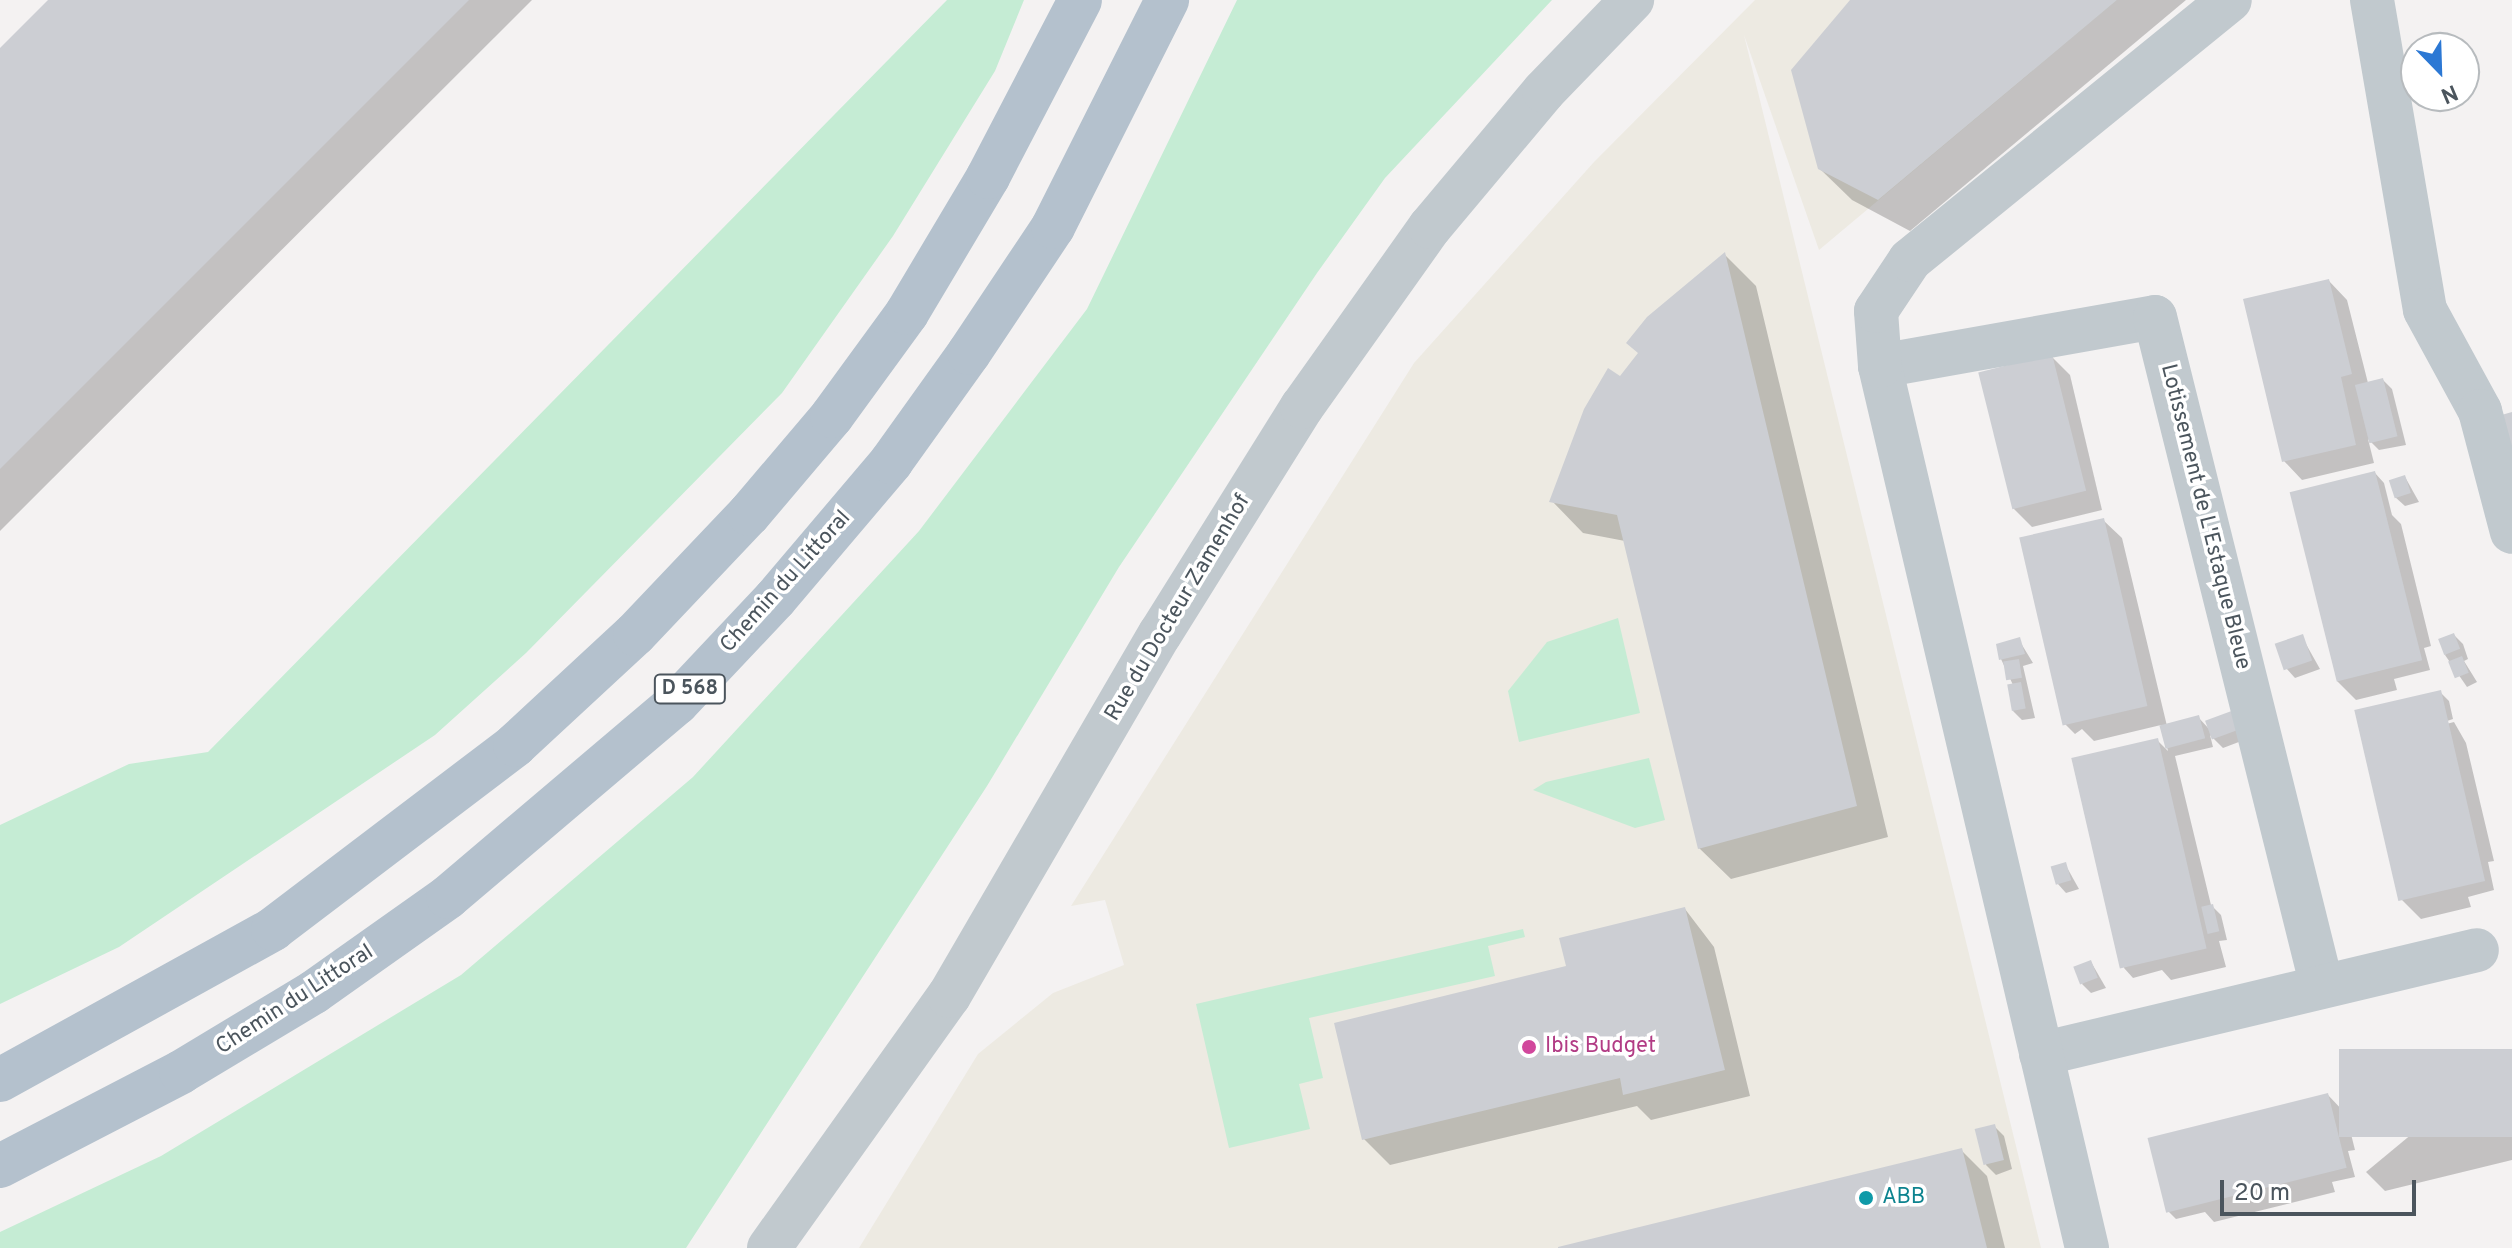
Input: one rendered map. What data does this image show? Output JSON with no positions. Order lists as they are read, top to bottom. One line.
{"streets":{"main road":["Chemin du Littoral","D 568"],"street":["Lotissement de L'Estaque Bleue","Rue du Docteur Zamenhof"]},"places":["Ibis Budget","ABB"],"scale_bar":"20 m","north":"bottom right"}
